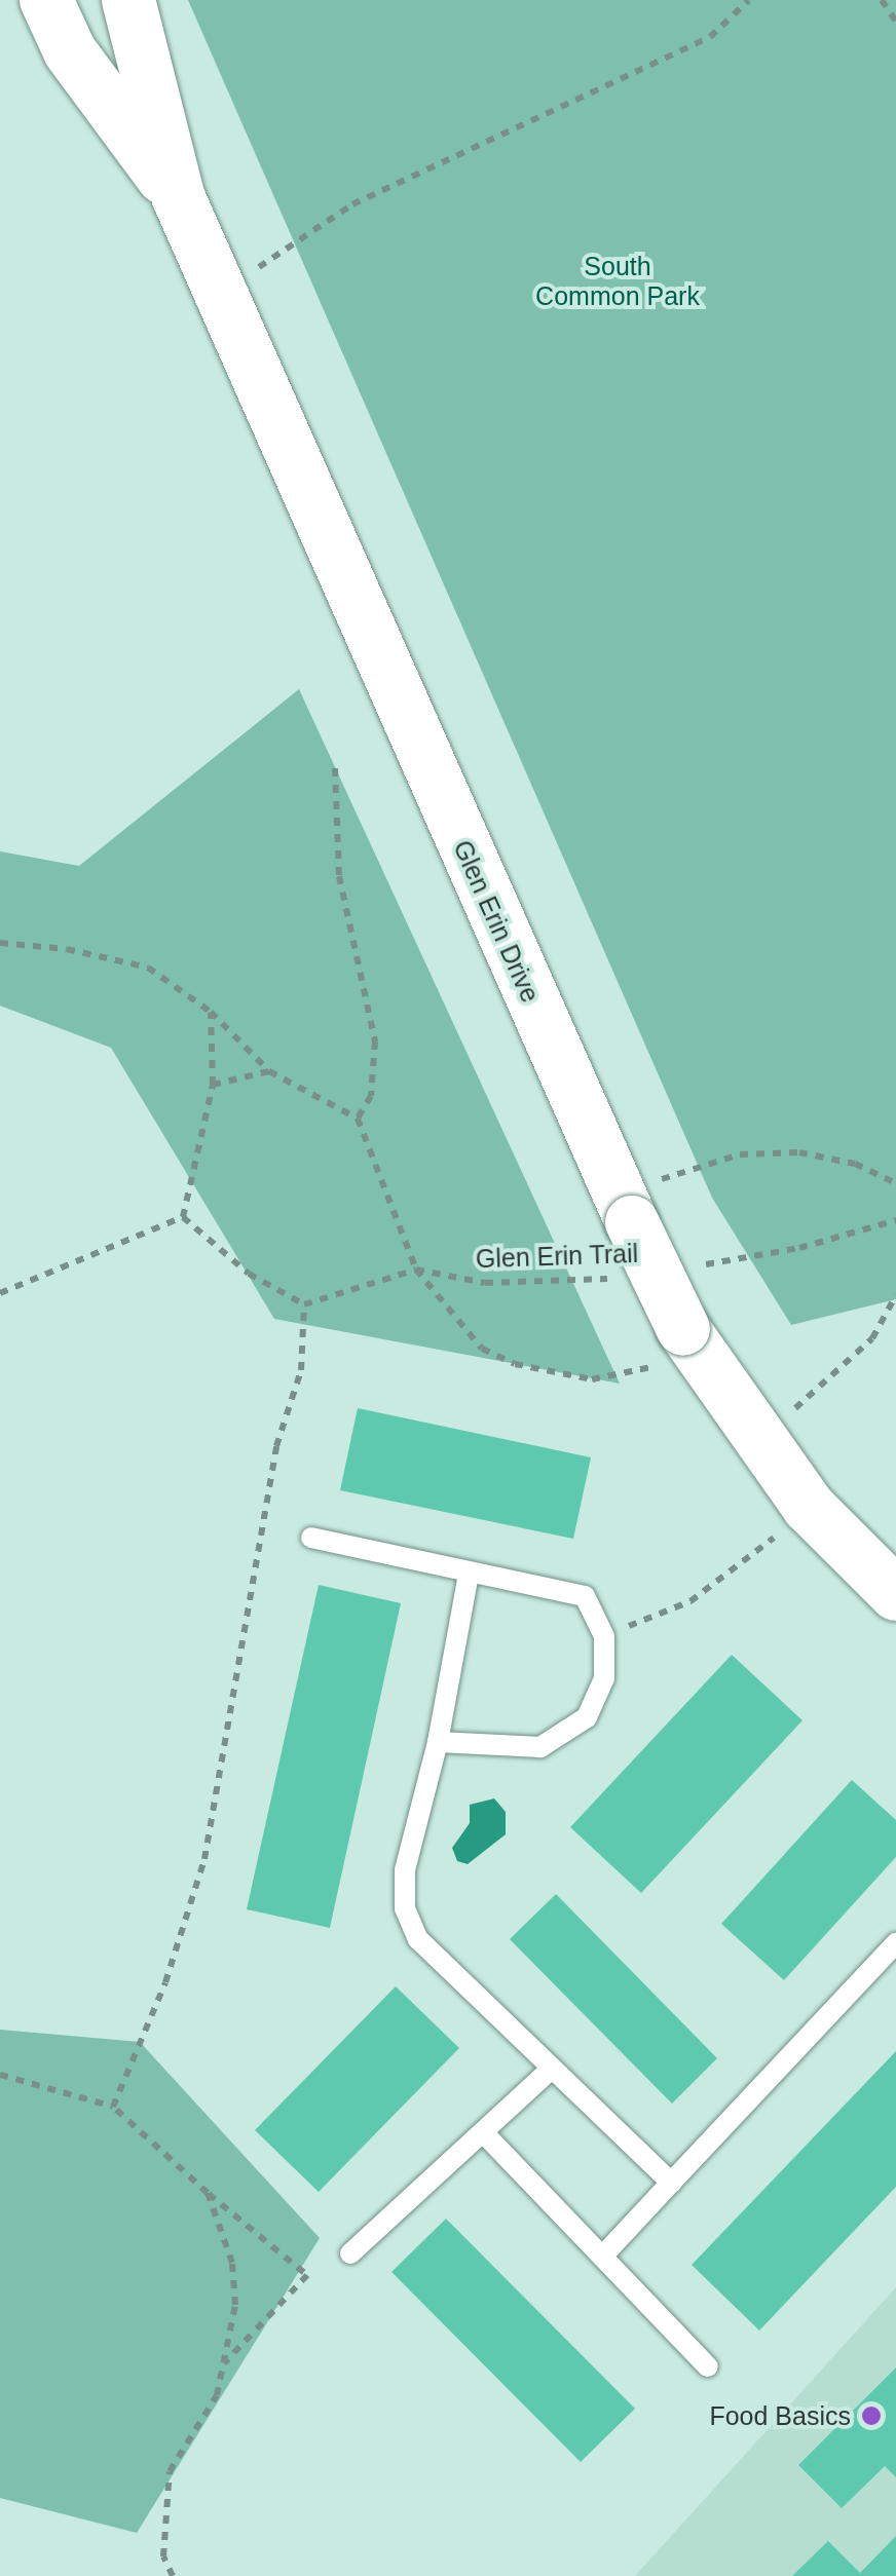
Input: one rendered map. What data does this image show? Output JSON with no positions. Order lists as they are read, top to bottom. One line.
{"streets":{"street":["Glen Erin Drive"],"path":["Glen Erin Trail"]},"parks":["South Common Park"],"places":["Food Basics"]}
